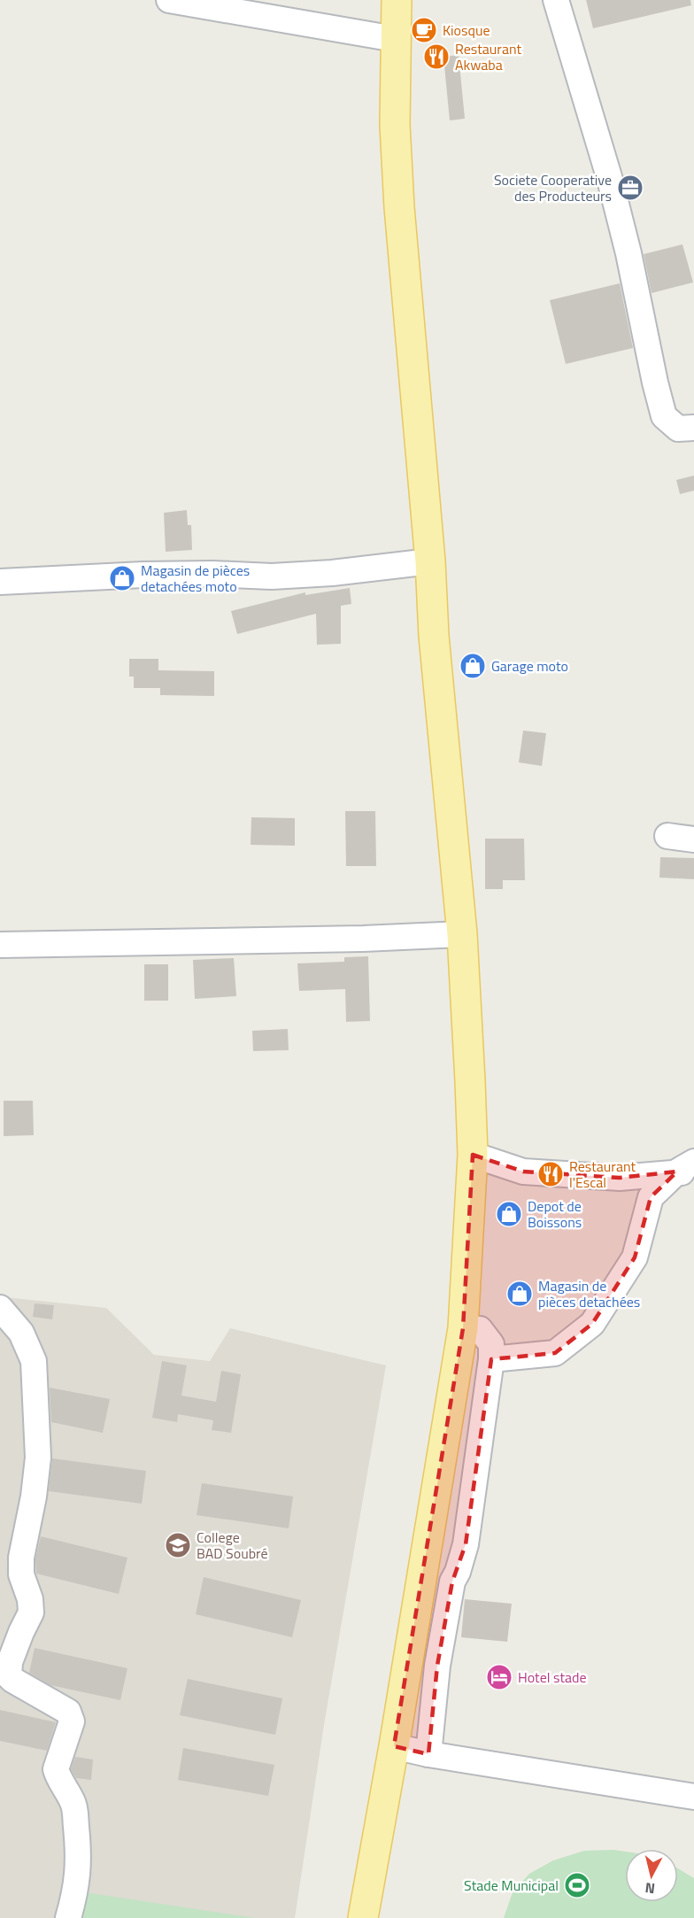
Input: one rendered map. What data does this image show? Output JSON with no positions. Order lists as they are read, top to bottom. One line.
{"places":{"cafe":["Kiosque"],"restaurant":["Restaurant Akwaba","Restaurant l'Escal"],"office":["Societe Cooperative des Producteurs"],"shop":["Magasin de pièces detachées moto","Garage moto","Depot de Boissons","Magasin de pièces detachées"],"school or university":["College BAD Soubré"],"hotel":["Hotel stade"],"sports":["Stade Municipal"]},"north":"bottom"}
